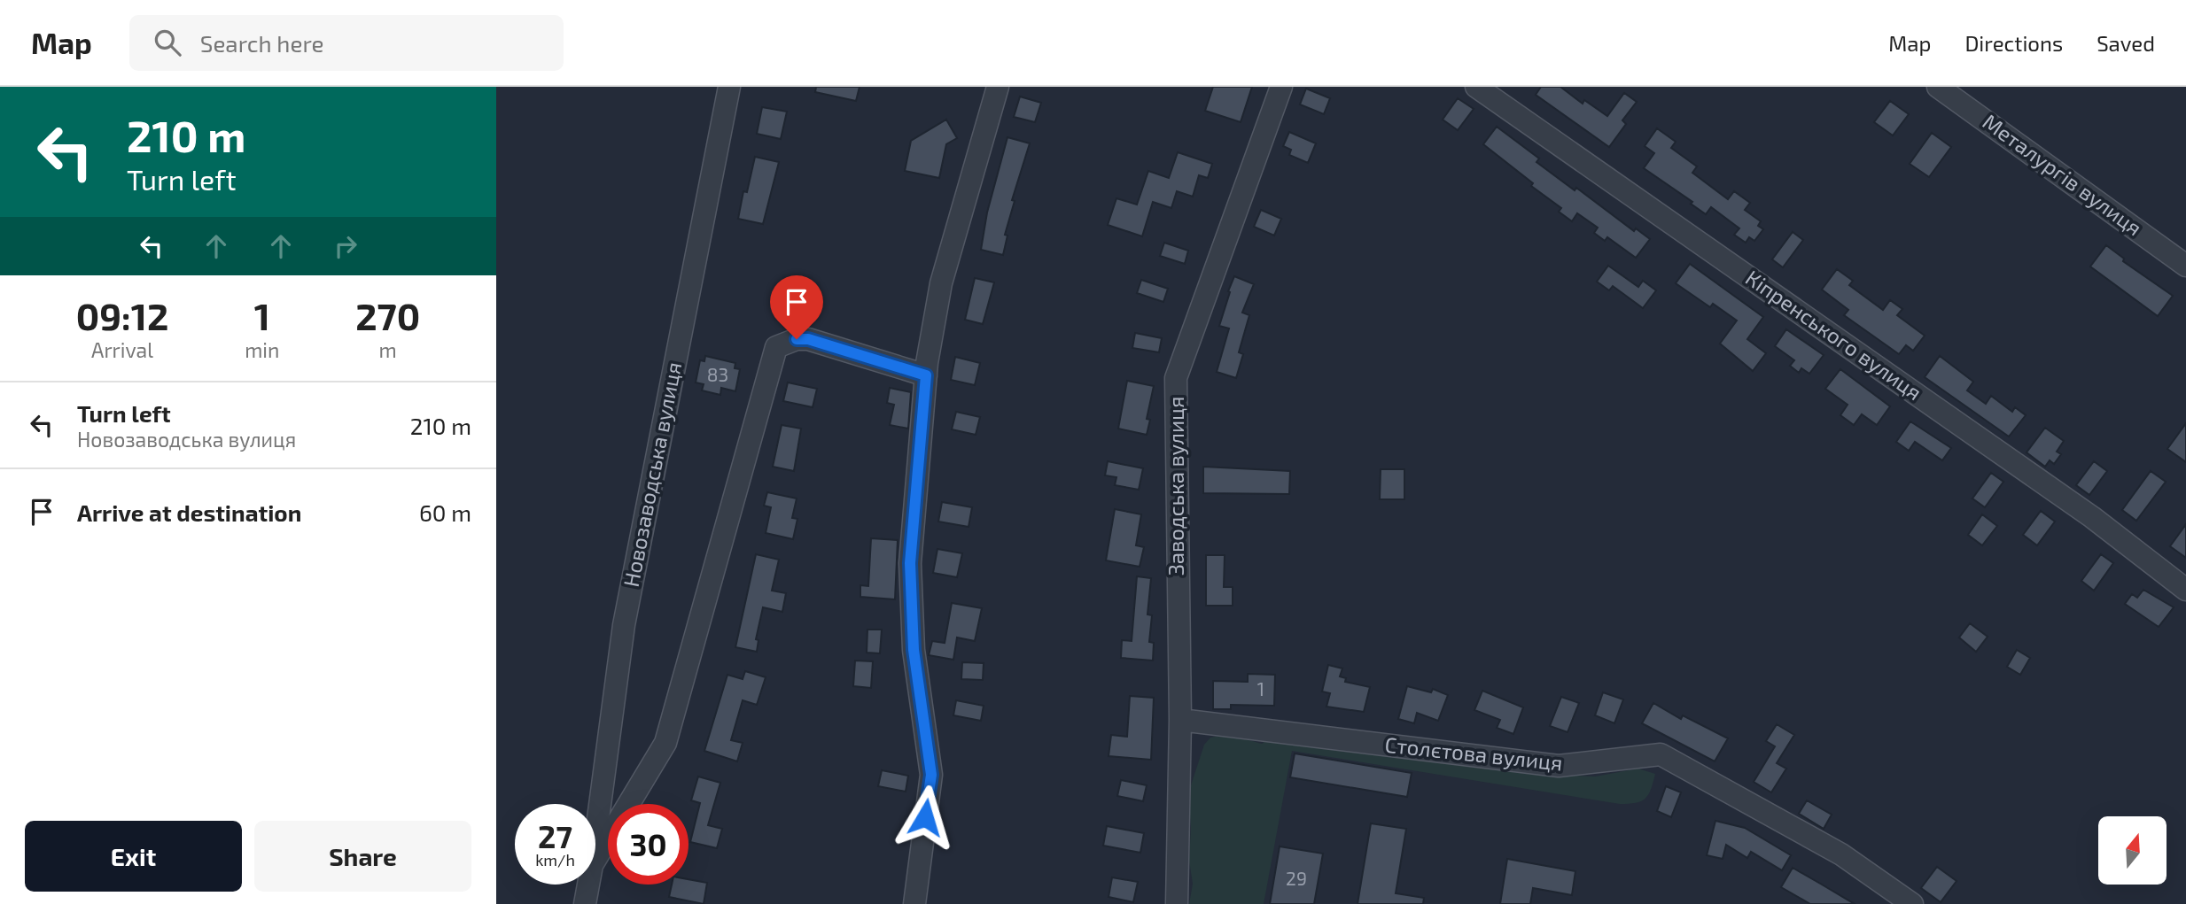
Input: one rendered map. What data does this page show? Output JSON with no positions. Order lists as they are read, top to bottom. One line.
{"streets":{"street":["Металургів вулиця","Кіпренського вулиця","Новозаводська вулиця","Заводська вулиця","Столєтова вулиця"]},"crossings":[["Заводська вулиця","Столєтова вулиця"]],"house_numbers":["83","1","29"],"north":"top","page":{"header":"Map","search":"Search here","nav":["Map","Directions","Saved"],"turn":["210 m","Turn left"],"eta":["09:12","Arrival","1","min","270","m"],"list":[{"name":"Turn left","note":"Новозаводська вулиця","value":"210 m"},{"name":"Arrive at destination","value":"60 m"}],"speed":"27 km/h","limit":"30","buttons":["Exit","Share"]}}
